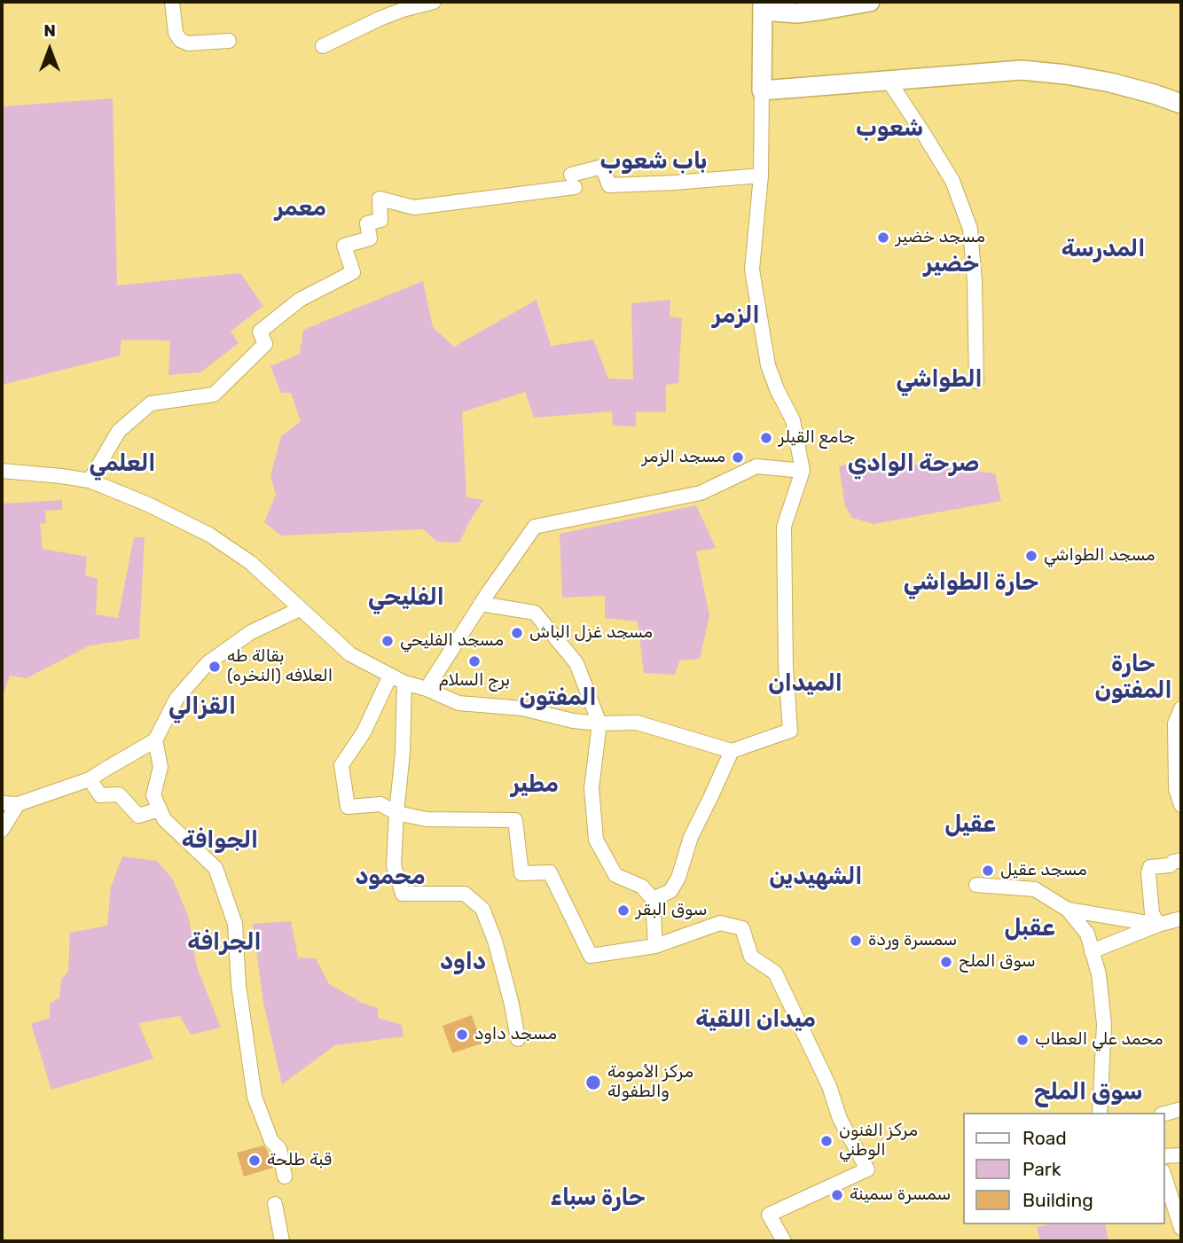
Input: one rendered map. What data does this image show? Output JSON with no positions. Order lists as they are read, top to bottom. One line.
{"districts":["شعوب","باب شعوب","معمر","المدرسة","خضير","الزمر","الطواشي","العلمي","صرحة الوادي","حارة الطواشي","الفليحي","حارة المفتون","الميدان","المفتون","القزالي","مطير","عقيل","الجوافة","محمود","الشهيدين","عقبل","الجرافة","داود","ميدان اللقية","سوق الملح","حارة سباء"],"places":["مسجد خضير","جامع القيلر","مسجد الزمر","مسجد الطواشي","مسجد غزل الباش","مسجد الفليحي","برج السلام","بقالة طه العلافه (النخره)","مسجد عقيل","سوق البقر","سمسرة وردة","سوق الملح","مسجد داود","محمد علي العطاب","مركز الأمومة والطفولة","مركز الفنون الوطني","قبة طلحة","سمسرة سمينة"],"legend":["Road","Park","Building"],"north":"top"}
